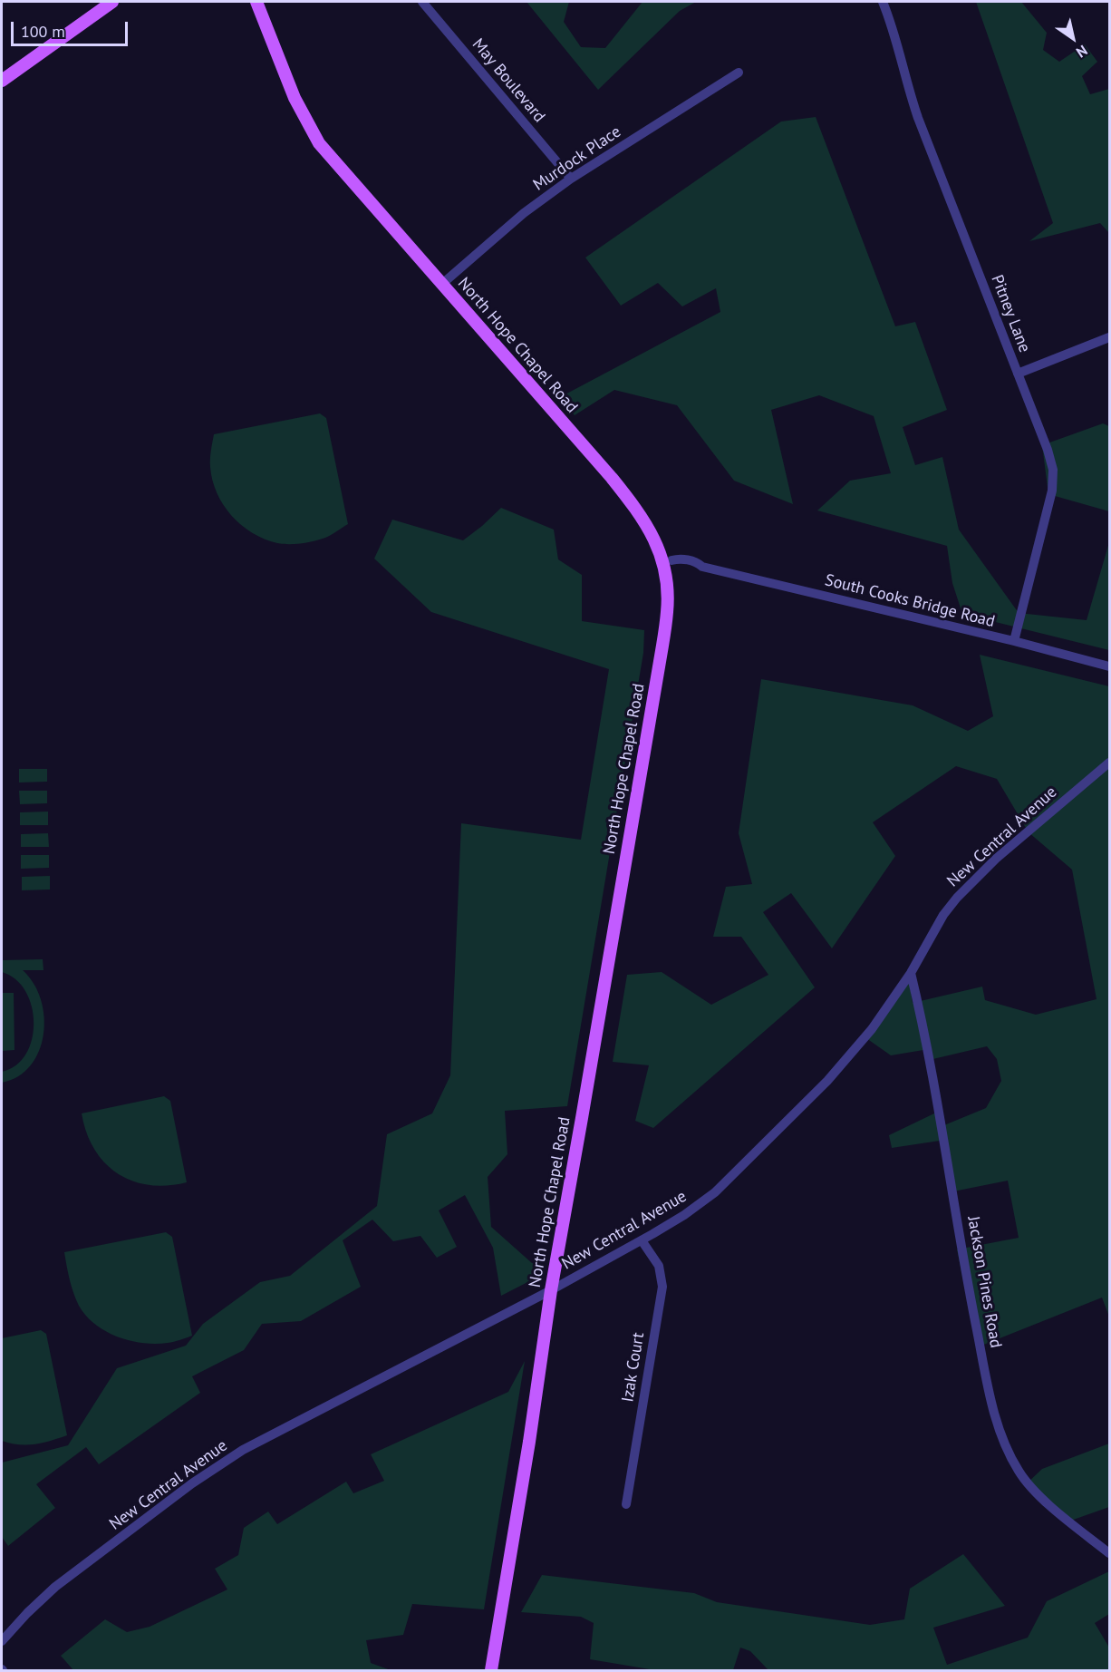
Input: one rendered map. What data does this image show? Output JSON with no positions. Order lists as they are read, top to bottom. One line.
{"streets":{"main road":["North Hope Chapel Road"],"street":["May Boulevard","Murdock Place","Pitney Lane","South Cooks Bridge Road","New Central Avenue","Jackson Pines Road","Izak Court"]},"crossings":[["May Boulevard","Murdock Place"],["Murdock Place","North Hope Chapel Road"],["Pitney Lane","South Cooks Bridge Road"],["North Hope Chapel Road","South Cooks Bridge Road"],["North Hope Chapel Road","New Central Avenue"],["New Central Avenue","Jackson Pines Road"],["New Central Avenue","Izak Court"]],"scale_bar":"100 m","north":"bottom right"}
